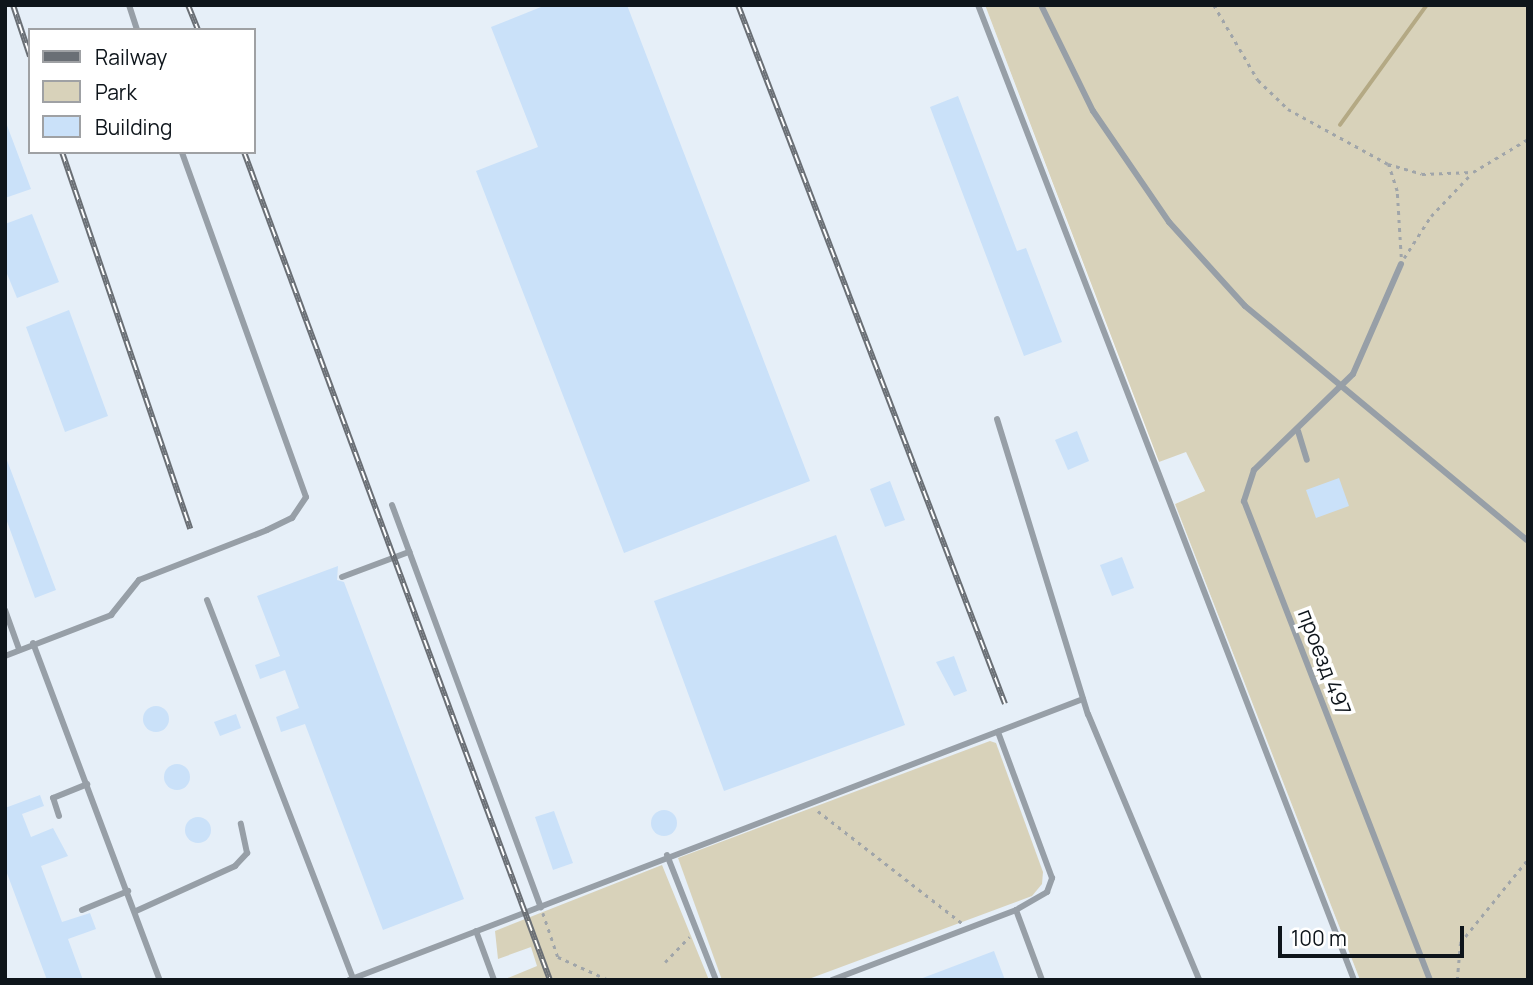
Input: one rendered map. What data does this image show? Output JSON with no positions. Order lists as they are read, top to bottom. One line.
{"streets":{"lane":["проезд 497"]},"legend":["Railway","Park","Building"],"scale_bar":"100 m"}
